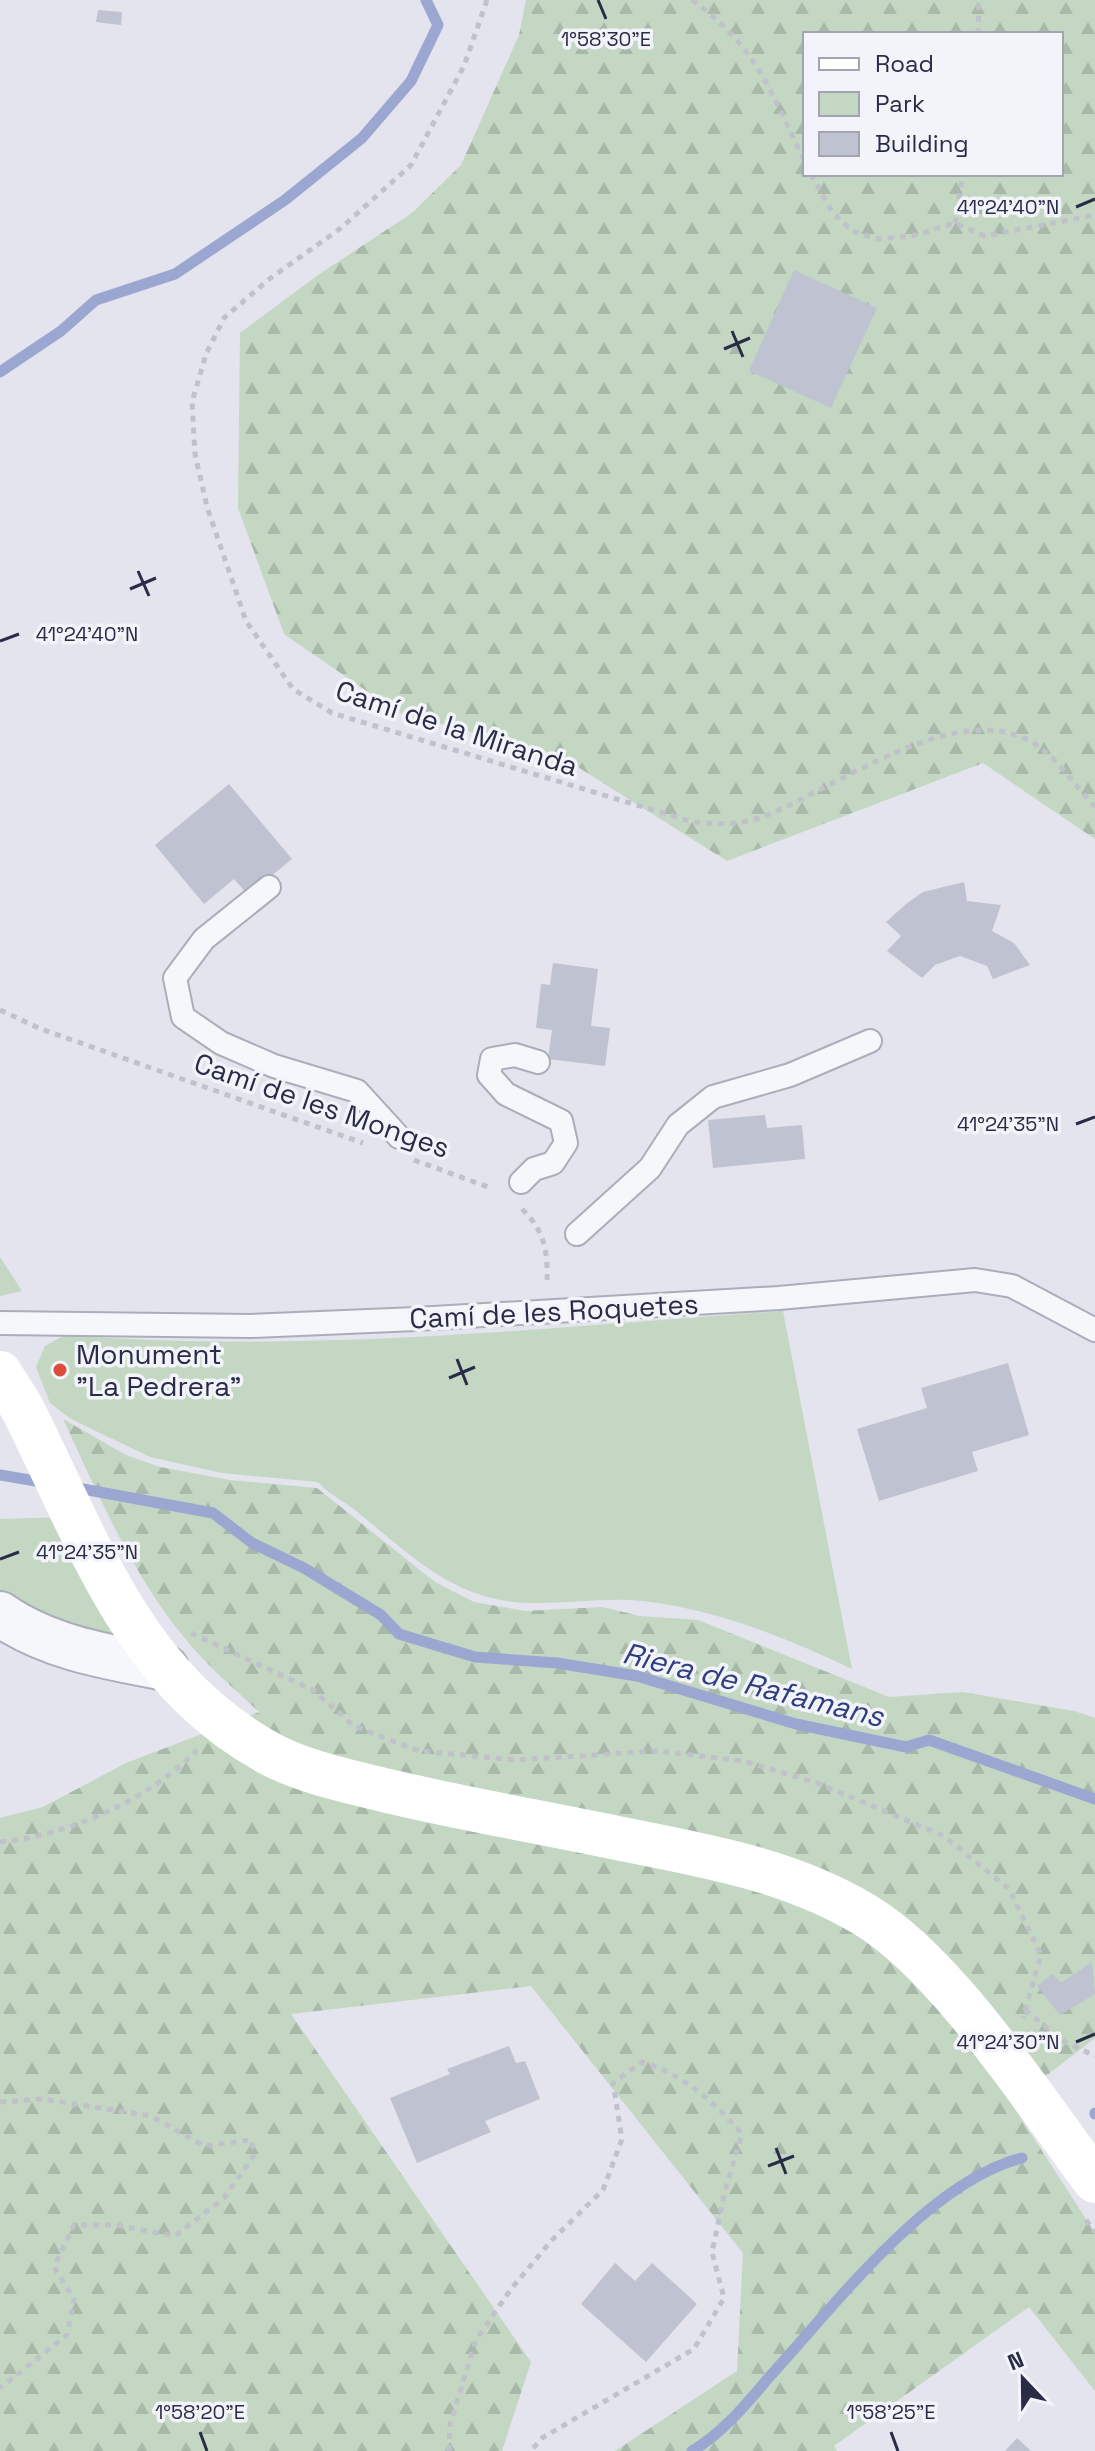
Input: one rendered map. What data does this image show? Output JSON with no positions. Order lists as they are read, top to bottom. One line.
{"streets":{"lane":["Camí de les Roquetes"],"path":["Camí de la Miranda","Camí de les Monges"]},"water":["Riera de Rafamans"],"places":["Monument \"La Pedrera\""],"legend":["Road","Park","Building"],"north":"top","coordinates":["1°58'30\"E","41°24'40\"N","41°24'35\"N","41°24'30\"N","1°58'20\"E","1°58'25\"E"]}
